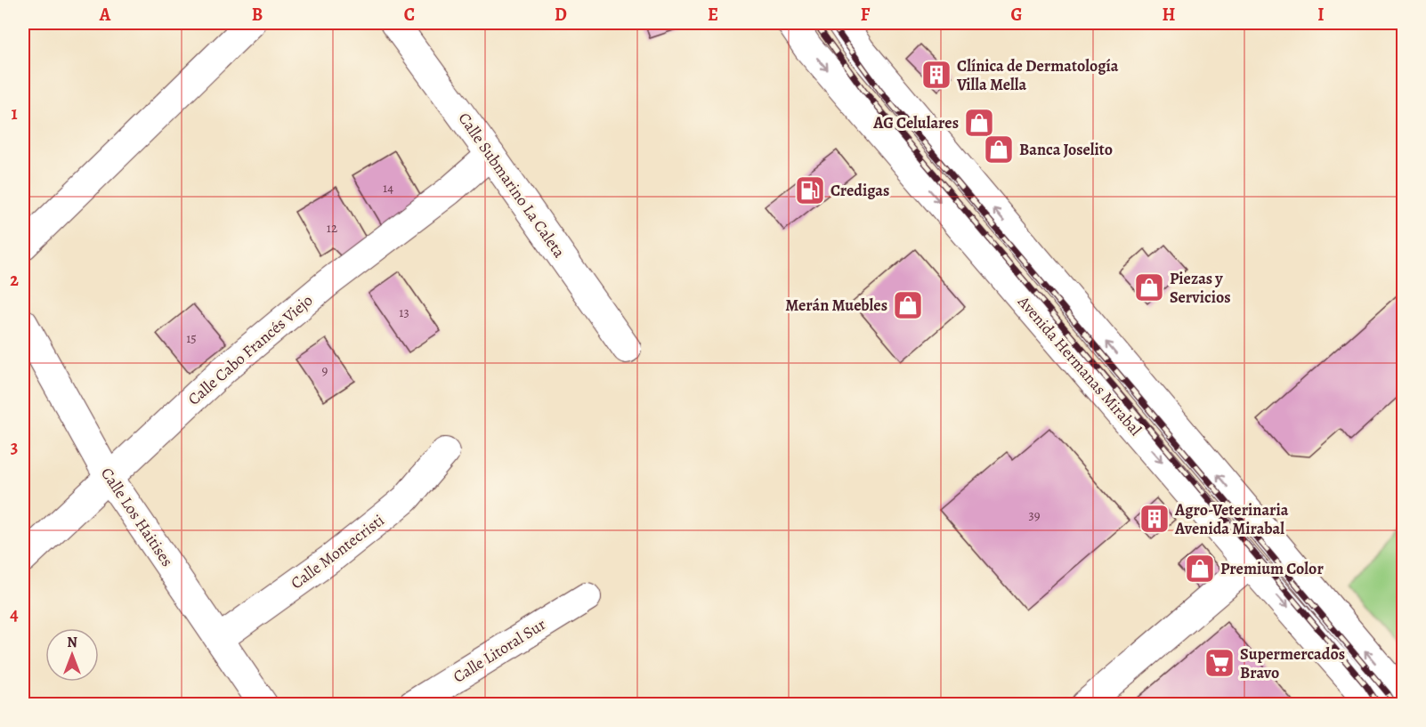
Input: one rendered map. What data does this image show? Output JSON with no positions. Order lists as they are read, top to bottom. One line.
{"streets":{"main road":["Avenida Hermanas Mirabal"],"street":["Calle Submarino La Caleta","Calle Cabo Francés Viejo","Calle Los Haitises","Calle Montecristi","Calle Litoral Sur"]},"crossings":[["Calle Submarino La Caleta","Calle Cabo Francés Viejo"],["Calle Cabo Francés Viejo","Calle Los Haitises"],["Calle Los Haitises","Calle Montecristi"]],"places":{"building":["Clínica de Dermatología Villa Mella","Agro-Veterinaria Avenida Mirabal"],"shop":["AG Celulares","Banca Joselito","Piezas y Servicios","Merán Muebles","Premium Color"],"fuel station":["Credigas"],"supermarket":["Supermercados Bravo"]},"house_numbers":["14","12","13","15","9","39"],"north":"top","grid":{"columns":["A","B","C","D","E","F","G","H","I"],"rows":["1","2","3","4"]}}
